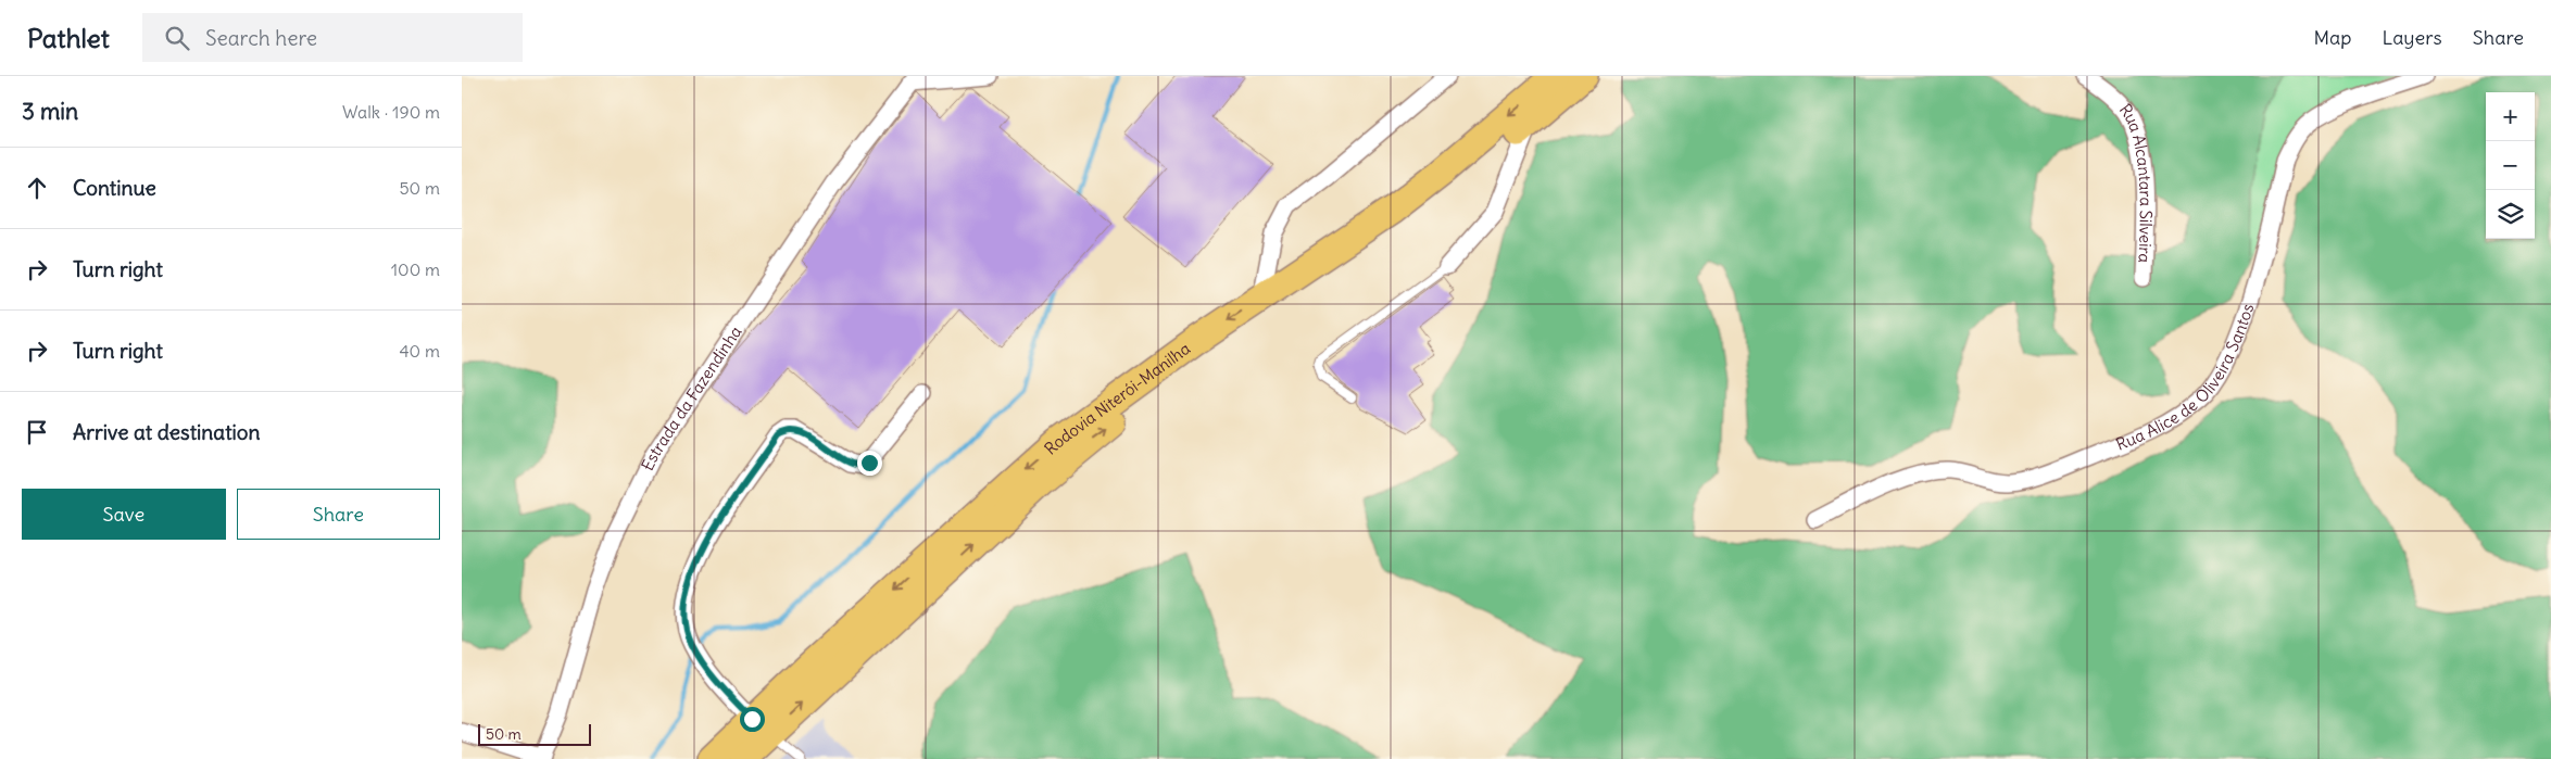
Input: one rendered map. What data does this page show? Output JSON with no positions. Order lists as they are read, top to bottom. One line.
{"streets":{"highway":["Rodovia Niterói-Manilha"],"street":["Rua Alcantara Silveira","Rua Alice de Oliveira Santos","Estrada da Fazendinha"]},"scale_bar":"50 m","page":{"header":"Pathlet","search":"Search here","nav":["Map","Layers","Share"],"heading":["3 min","Walk · 190 m"],"map_buttons":["+","−"],"list":[["Continue","50 m"],["Turn right","100 m"],["Turn right","40 m"],"Arrive at destination"],"buttons":["Save","Share"],"scale":"50 m"}}
